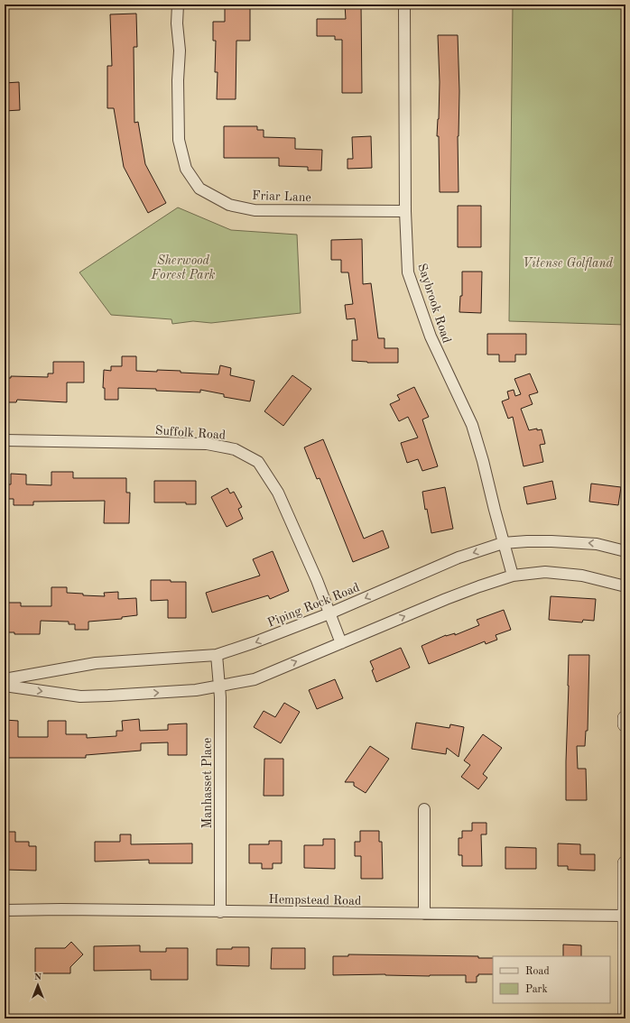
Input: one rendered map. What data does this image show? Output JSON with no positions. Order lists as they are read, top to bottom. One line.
{"streets":{"street":["Friar Lane","Saybrook Road","Suffolk Road","Piping Rock Road","Manhasset Place","Hempstead Road"]},"crossings":[["Friar Lane","Saybrook Road"],["Saybrook Road","Piping Rock Road"],["Suffolk Road","Piping Rock Road"],["Piping Rock Road","Manhasset Place"],["Manhasset Place","Hempstead Road"]],"parks":["Sherwood Forest Park","Vitense Golfland"],"legend":["Road","Park"],"north":"top"}
